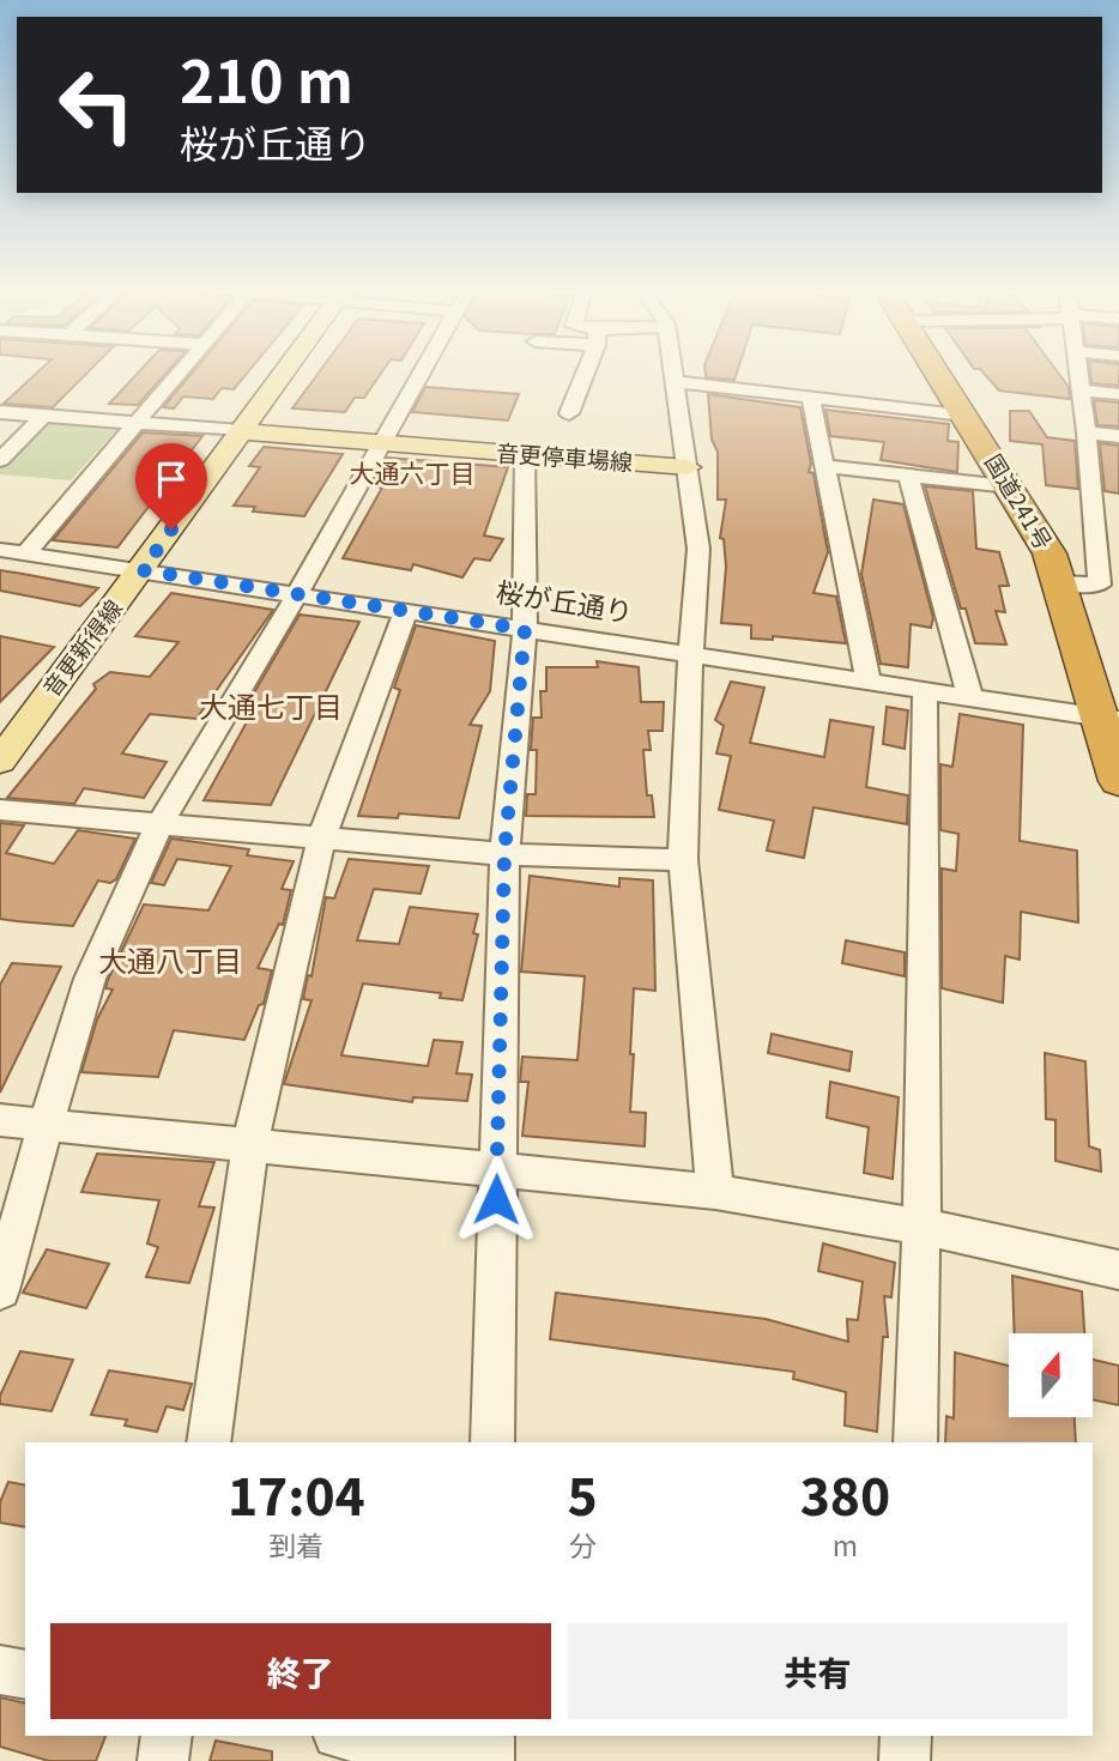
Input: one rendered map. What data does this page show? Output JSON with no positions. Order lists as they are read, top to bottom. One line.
{"streets":{"highway":["国道241号"],"main road":["音更停車場線","音更新得線"],"street":["桜が丘通り"]},"crossings":[["音更停車場線","音更新得線"],["国道241号","桜が丘通り"],["桜が丘通り","音更新得線"]],"districts":["大通六丁目","大通七丁目","大通八丁目"],"north":"top","page":{"turn":["210 m","桜が丘通り"],"eta":["17:04","到着","5","分","380","m"],"buttons":["終了","共有"]}}
